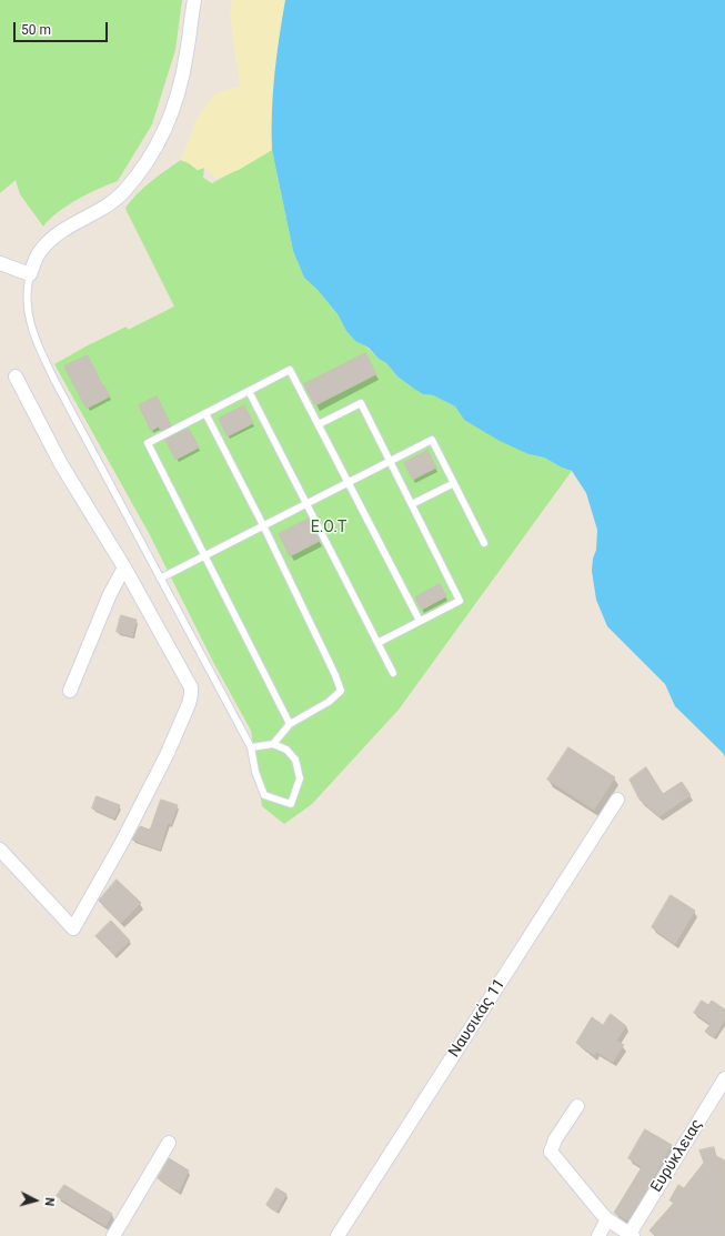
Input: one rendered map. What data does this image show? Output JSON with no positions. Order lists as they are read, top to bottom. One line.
{"streets":{"street":["Ναυσικάς 11","Ευρύκλειας"]},"parks":["E.O.T"],"scale_bar":"50 m","north":"right"}
